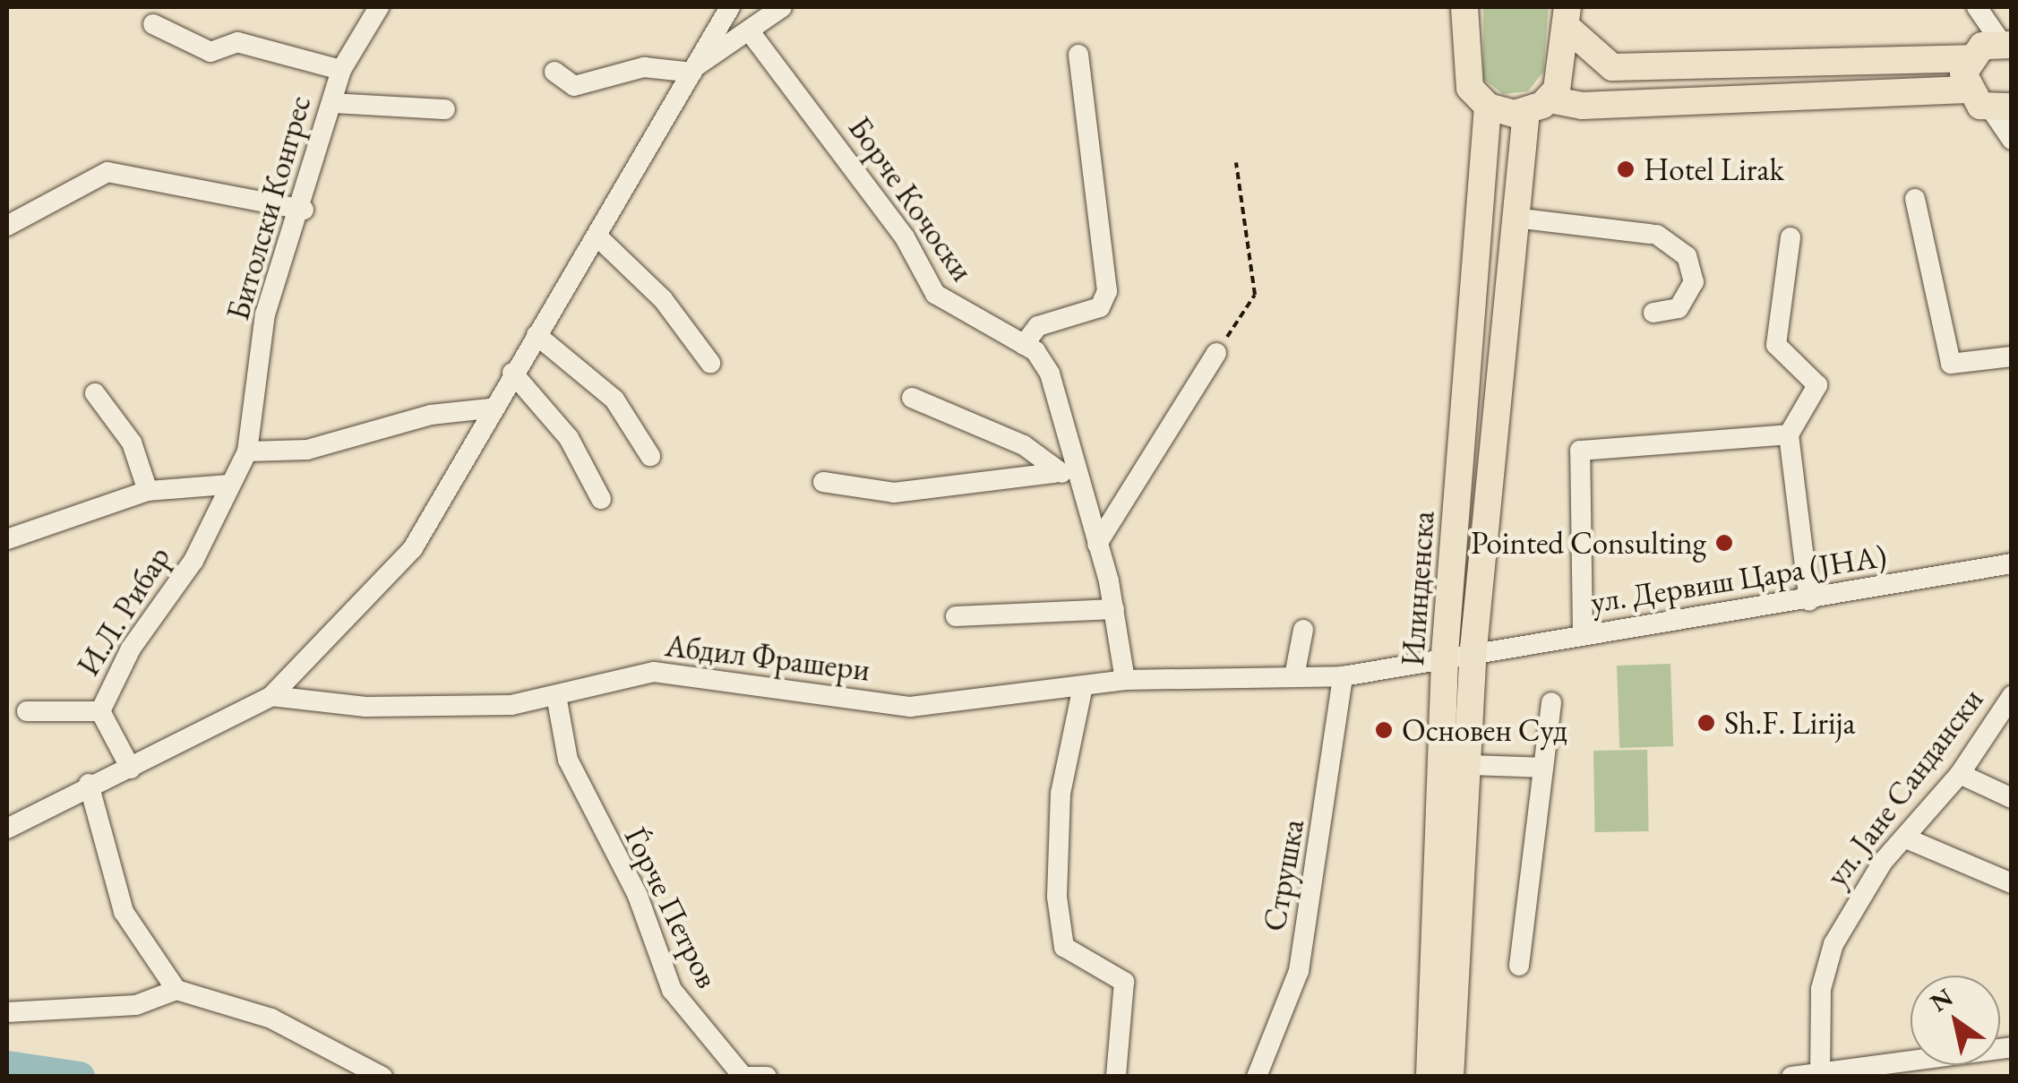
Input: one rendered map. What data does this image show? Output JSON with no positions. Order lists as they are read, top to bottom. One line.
{"streets":{"main road":["Илинденска"],"street":["Борче Кочоски","Битолски Конгрес","ул. Дервиш Цара (ЈНА)","И.Л. Рибар","Абдил Фрашери","ул. Јане Сандански","Струшка","Ѓорче Петров"]},"crossings":[["Борче Кочоски","Абдил Фрашери"],["Битолски Конгрес","И.Л. Рибар"],["ул. Дервиш Цара (ЈНА)","Илинденска"],["ул. Дервиш Цара (ЈНА)","Абдил Фрашери"],["Илинденска","Абдил Фрашери"],["Абдил Фрашери","Струшка"],["Абдил Фрашери","Ѓорче Петров"]],"places":["Hotel Lirak","Pointed Consulting","Sh.F. Lirija","Основен Суд"],"north":"top left"}
